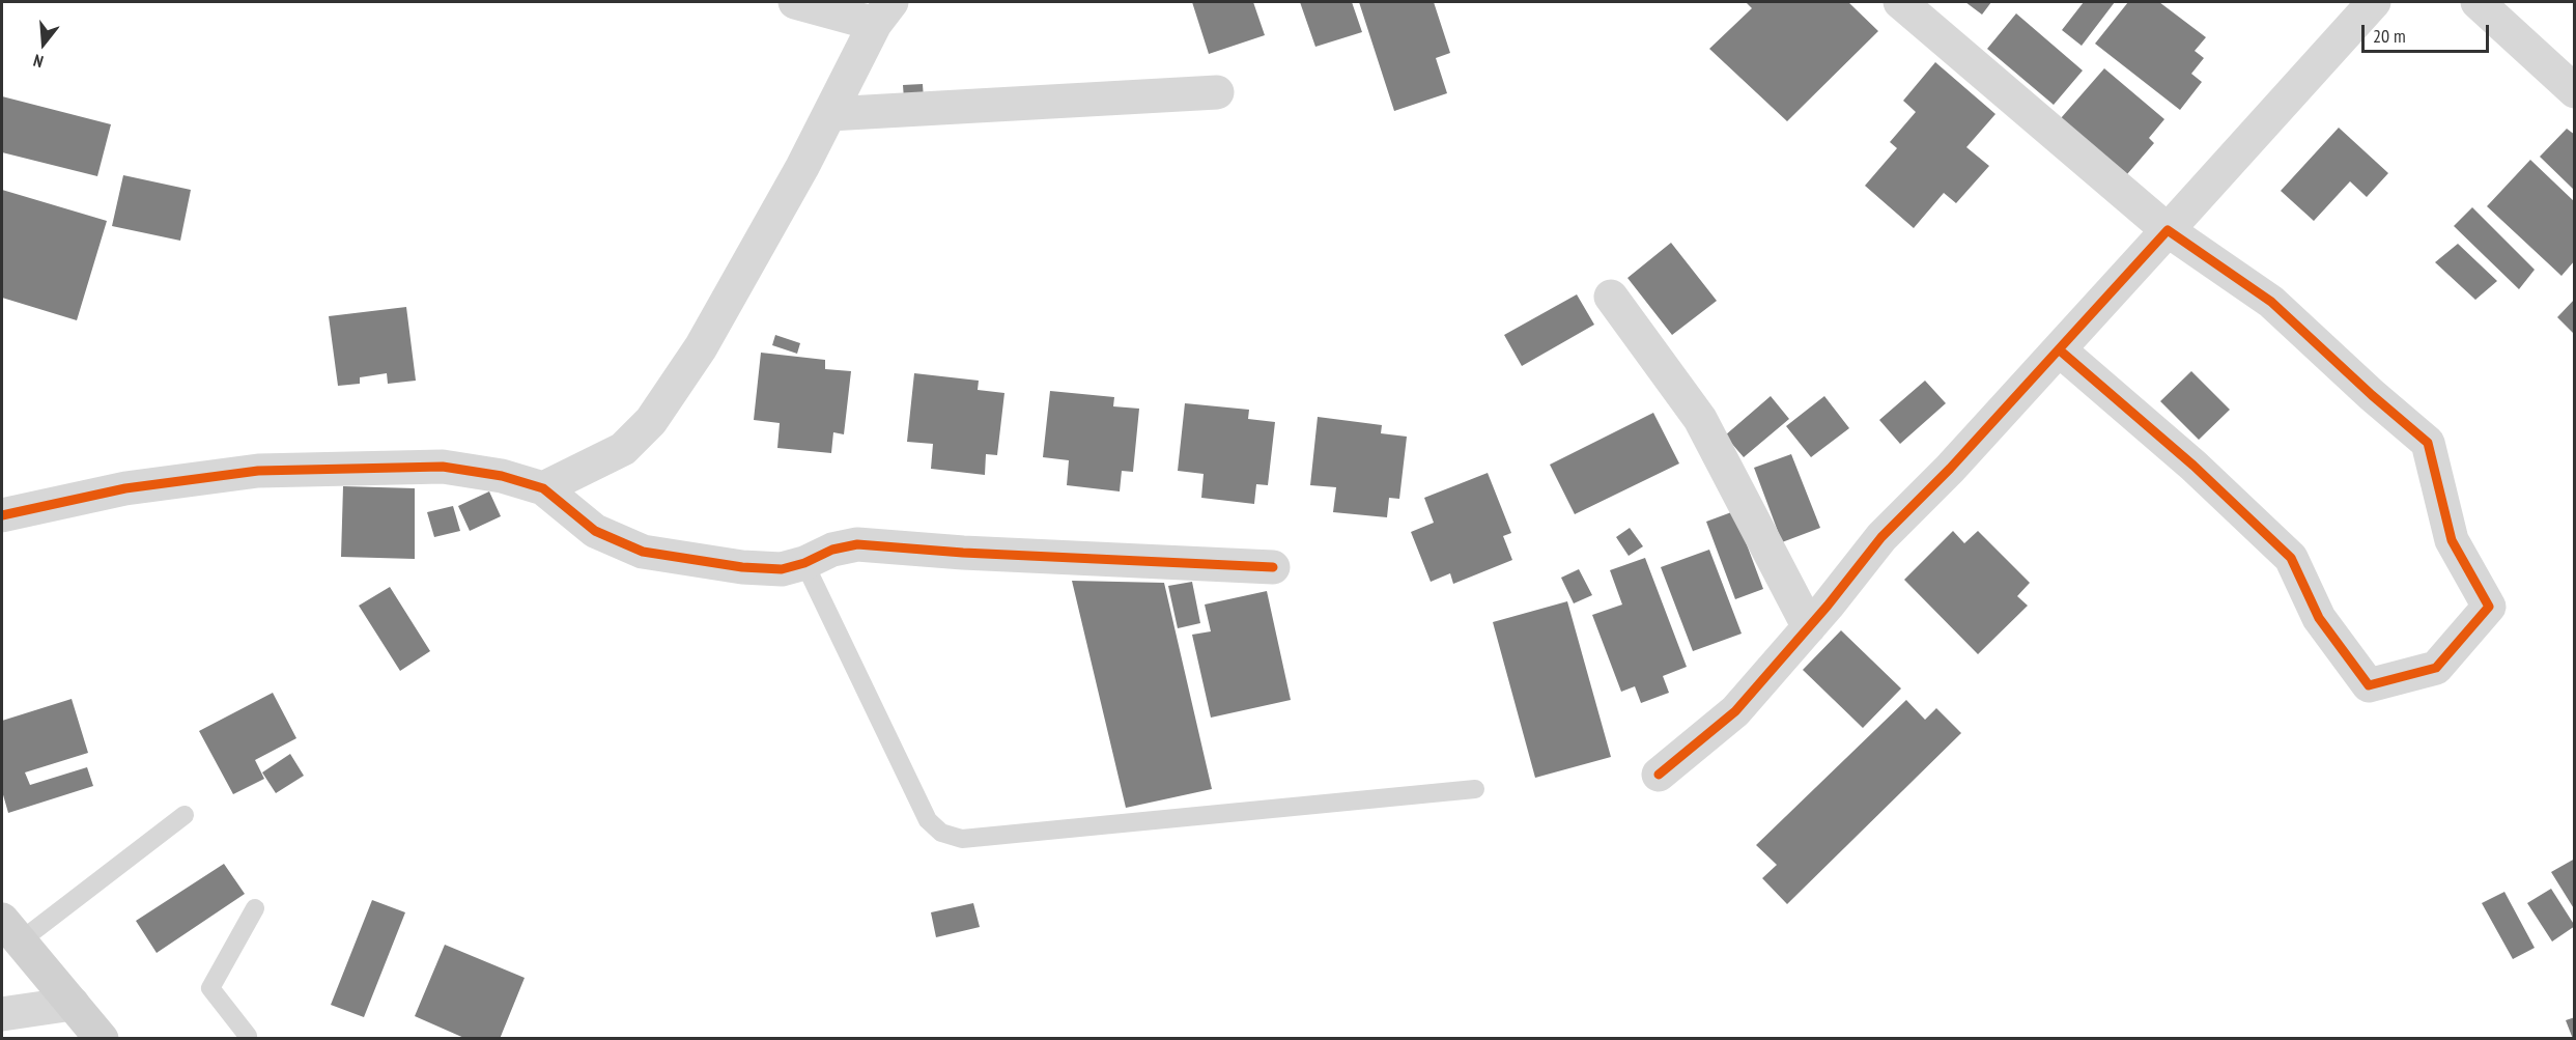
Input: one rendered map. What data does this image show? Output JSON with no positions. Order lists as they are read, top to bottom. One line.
{"scale_bar":"20 m","north":"bottom"}
